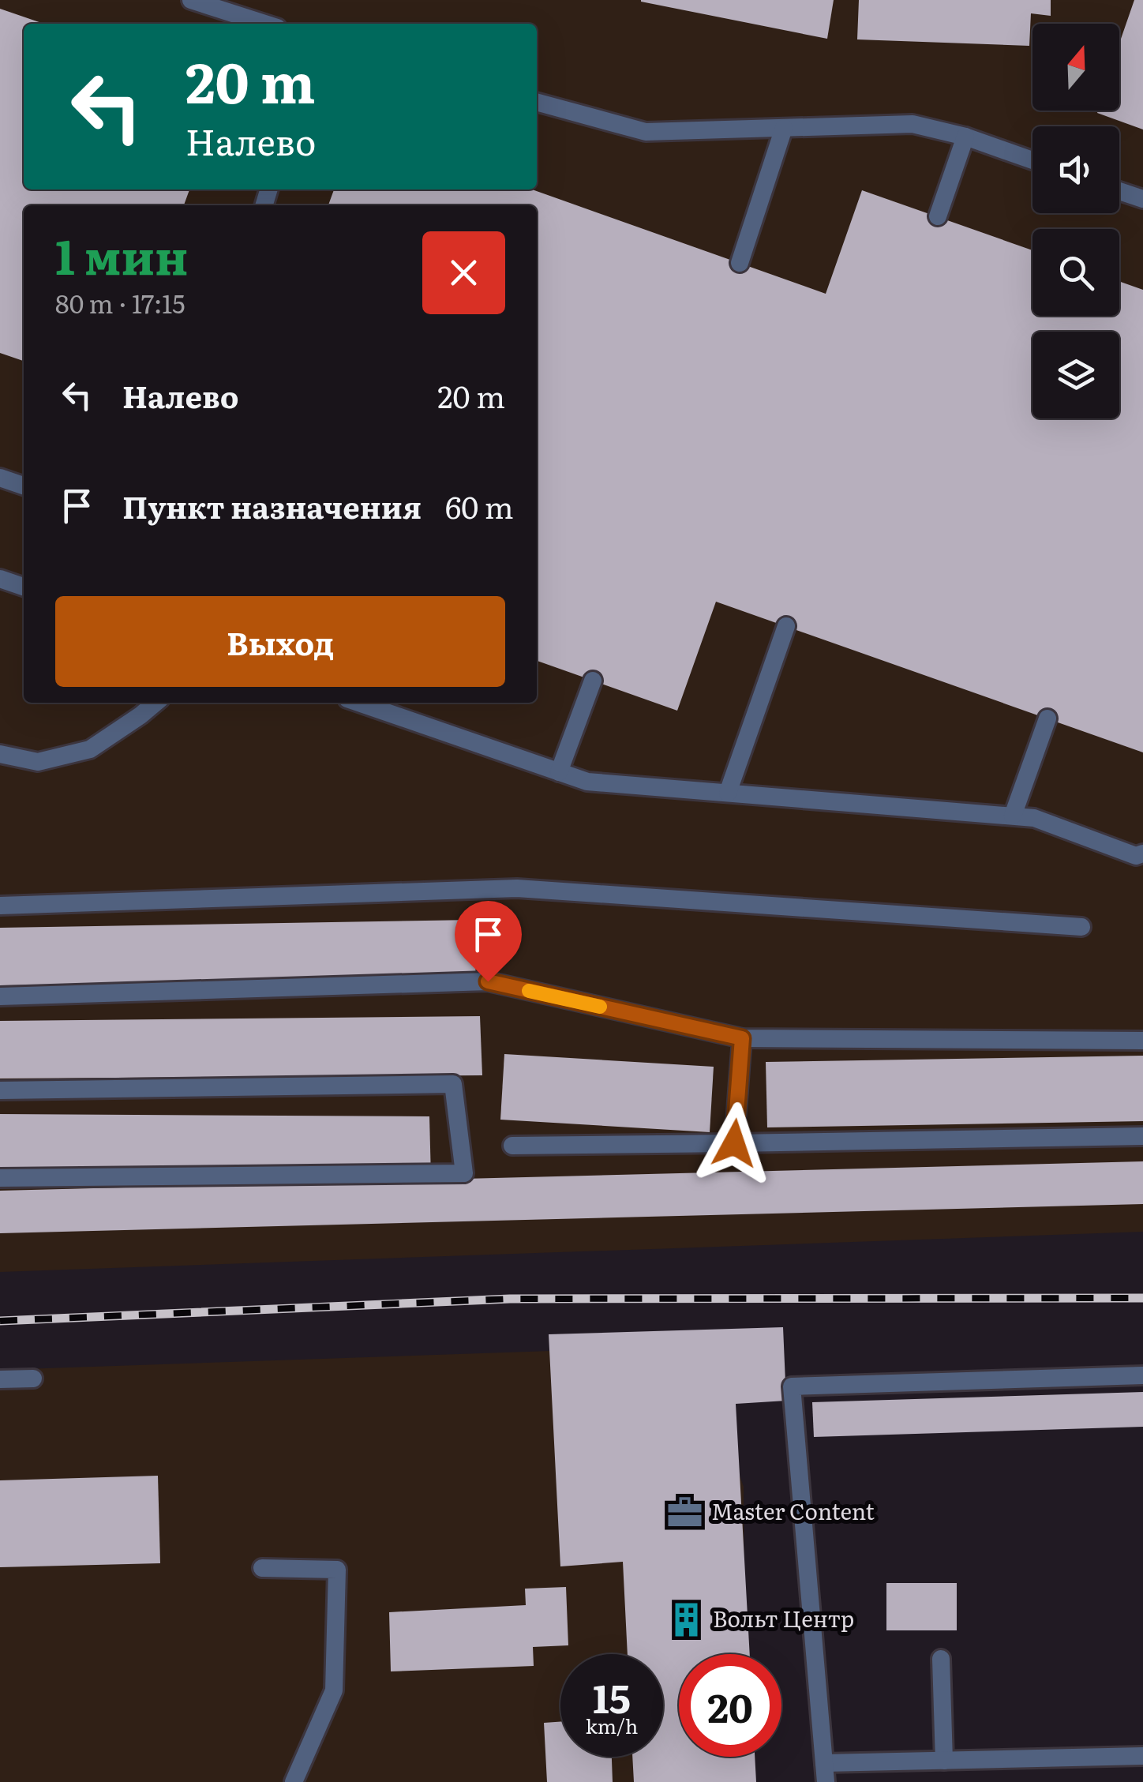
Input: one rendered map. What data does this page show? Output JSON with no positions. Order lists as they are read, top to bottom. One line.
{"places":{"office":["Master Content"],"building":["Вольт Центр"]},"north":"top","page":{"turn":["20 m","Налево"],"heading":["1 мин","80 m · 17:15"],"list":[{"name":"Налево","value":"20 m"},{"name":"Пункт назначения","value":"60 m"}],"buttons":"Выход","speed":"15 km/h","limit":"20"}}
